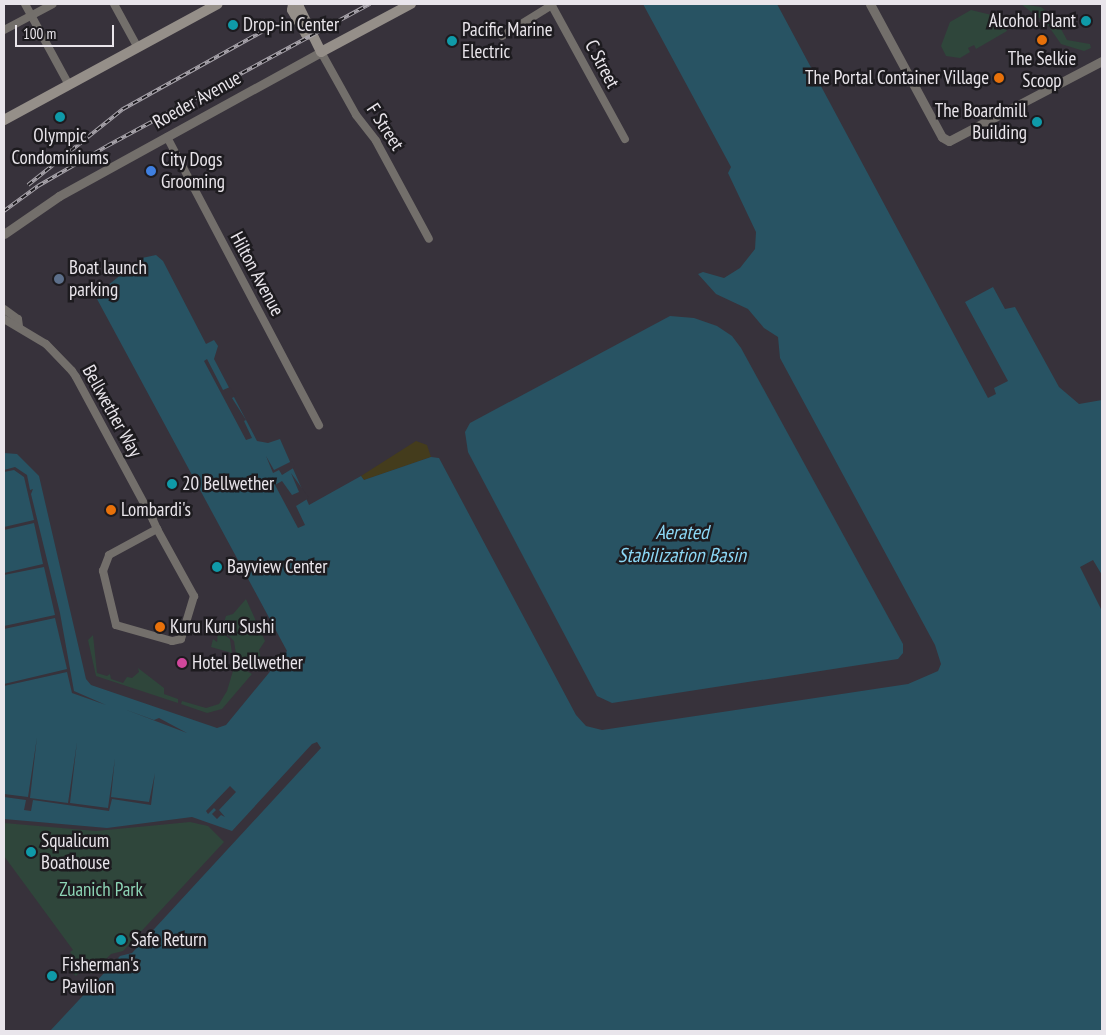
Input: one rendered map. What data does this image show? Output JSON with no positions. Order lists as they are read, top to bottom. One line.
{"streets":{"main road":["Roeder Avenue","F Street"],"street":["C Street","Hilton Avenue","Bellwether Way"]},"crossings":[["Roeder Avenue","F Street"],["Roeder Avenue","Hilton Avenue"]],"water":["Aerated Stabilization Basin"],"parks":["Zuanich Park"],"places":["Alcohol Plant","Drop-in Center","The Selkie Scoop","Pacific Marine Electric","The Portal Container Village","Olympic Condominiums","The Boardmill Building","City Dogs Grooming","Boat launch parking","20 Bellwether","Lombardi's","Bayview Center","Kuru Kuru Sushi","Hotel Bellwether","Squalicum Boathouse","Safe Return","Fisherman's Pavilion"],"scale_bar":"100 m"}
